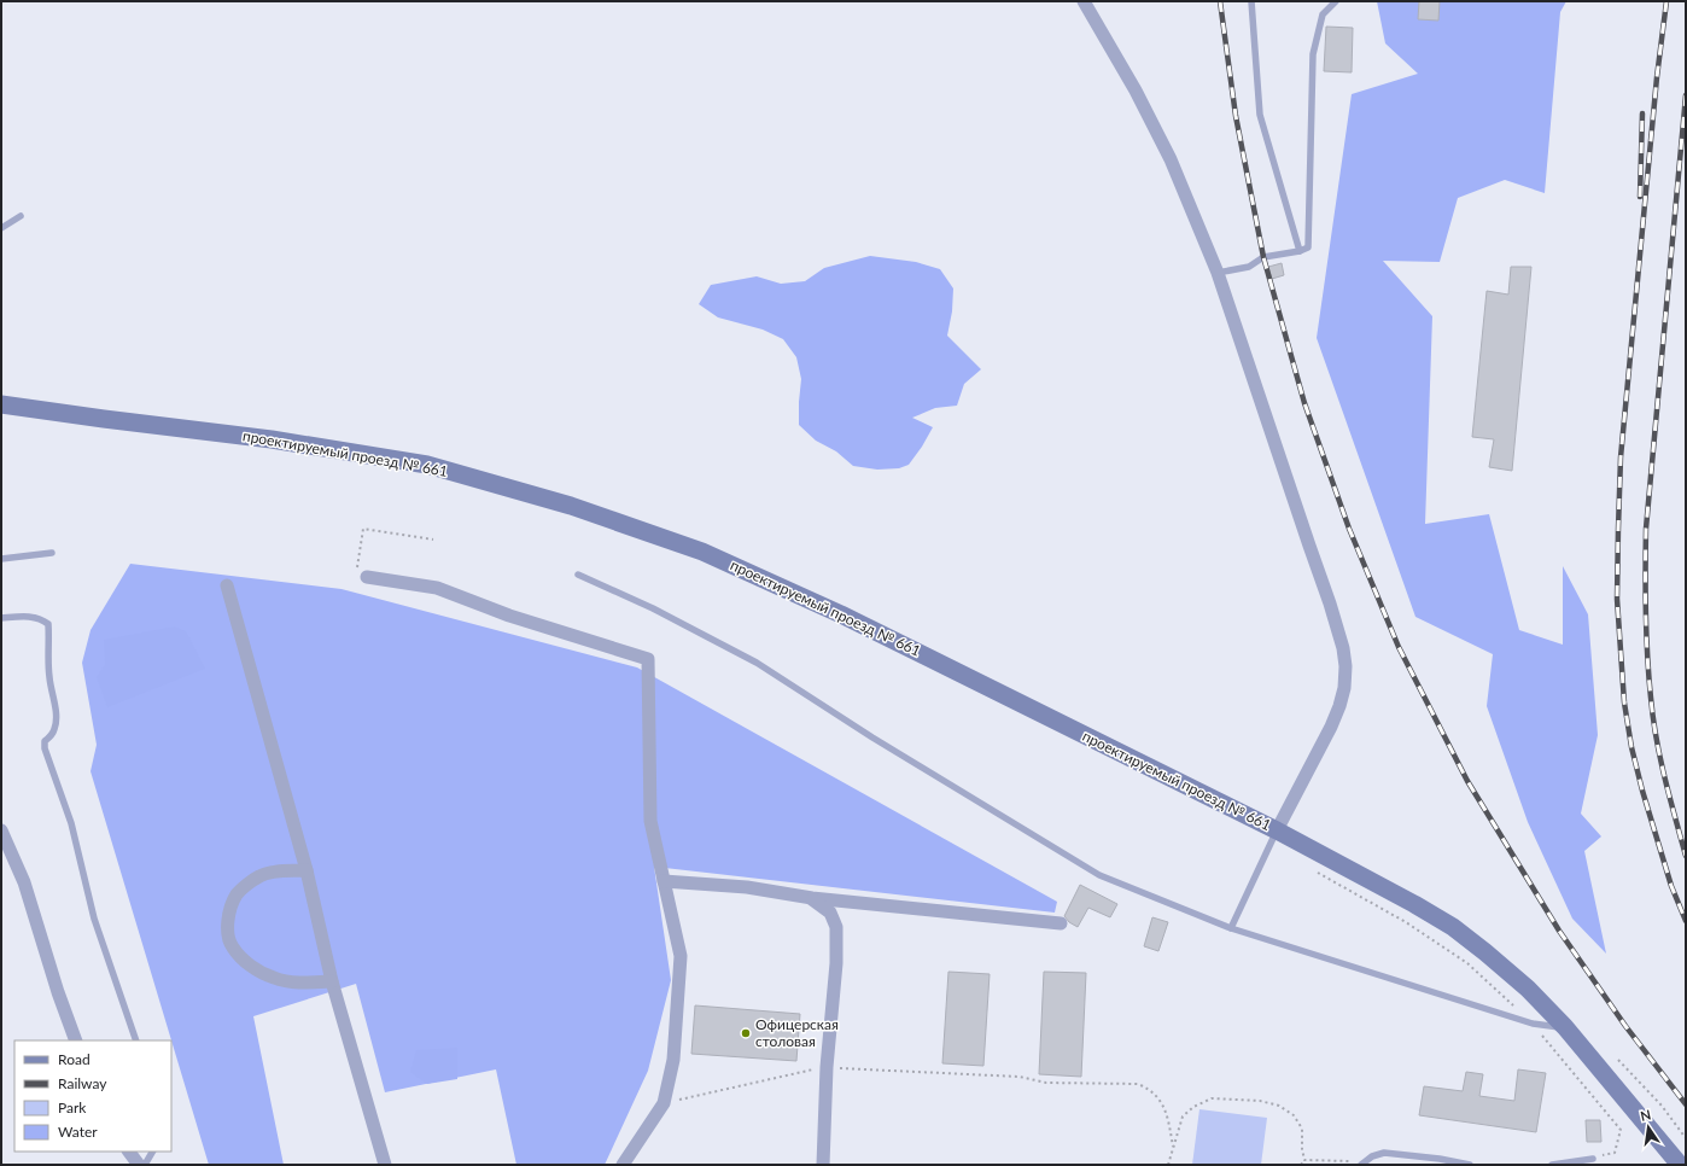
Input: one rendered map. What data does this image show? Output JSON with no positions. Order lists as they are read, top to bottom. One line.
{"streets":{"main road":["проектируемый проезд № 661"]},"places":["Офицерская столовая"],"legend":["Road","Railway","Park","Water"],"north":"top"}
